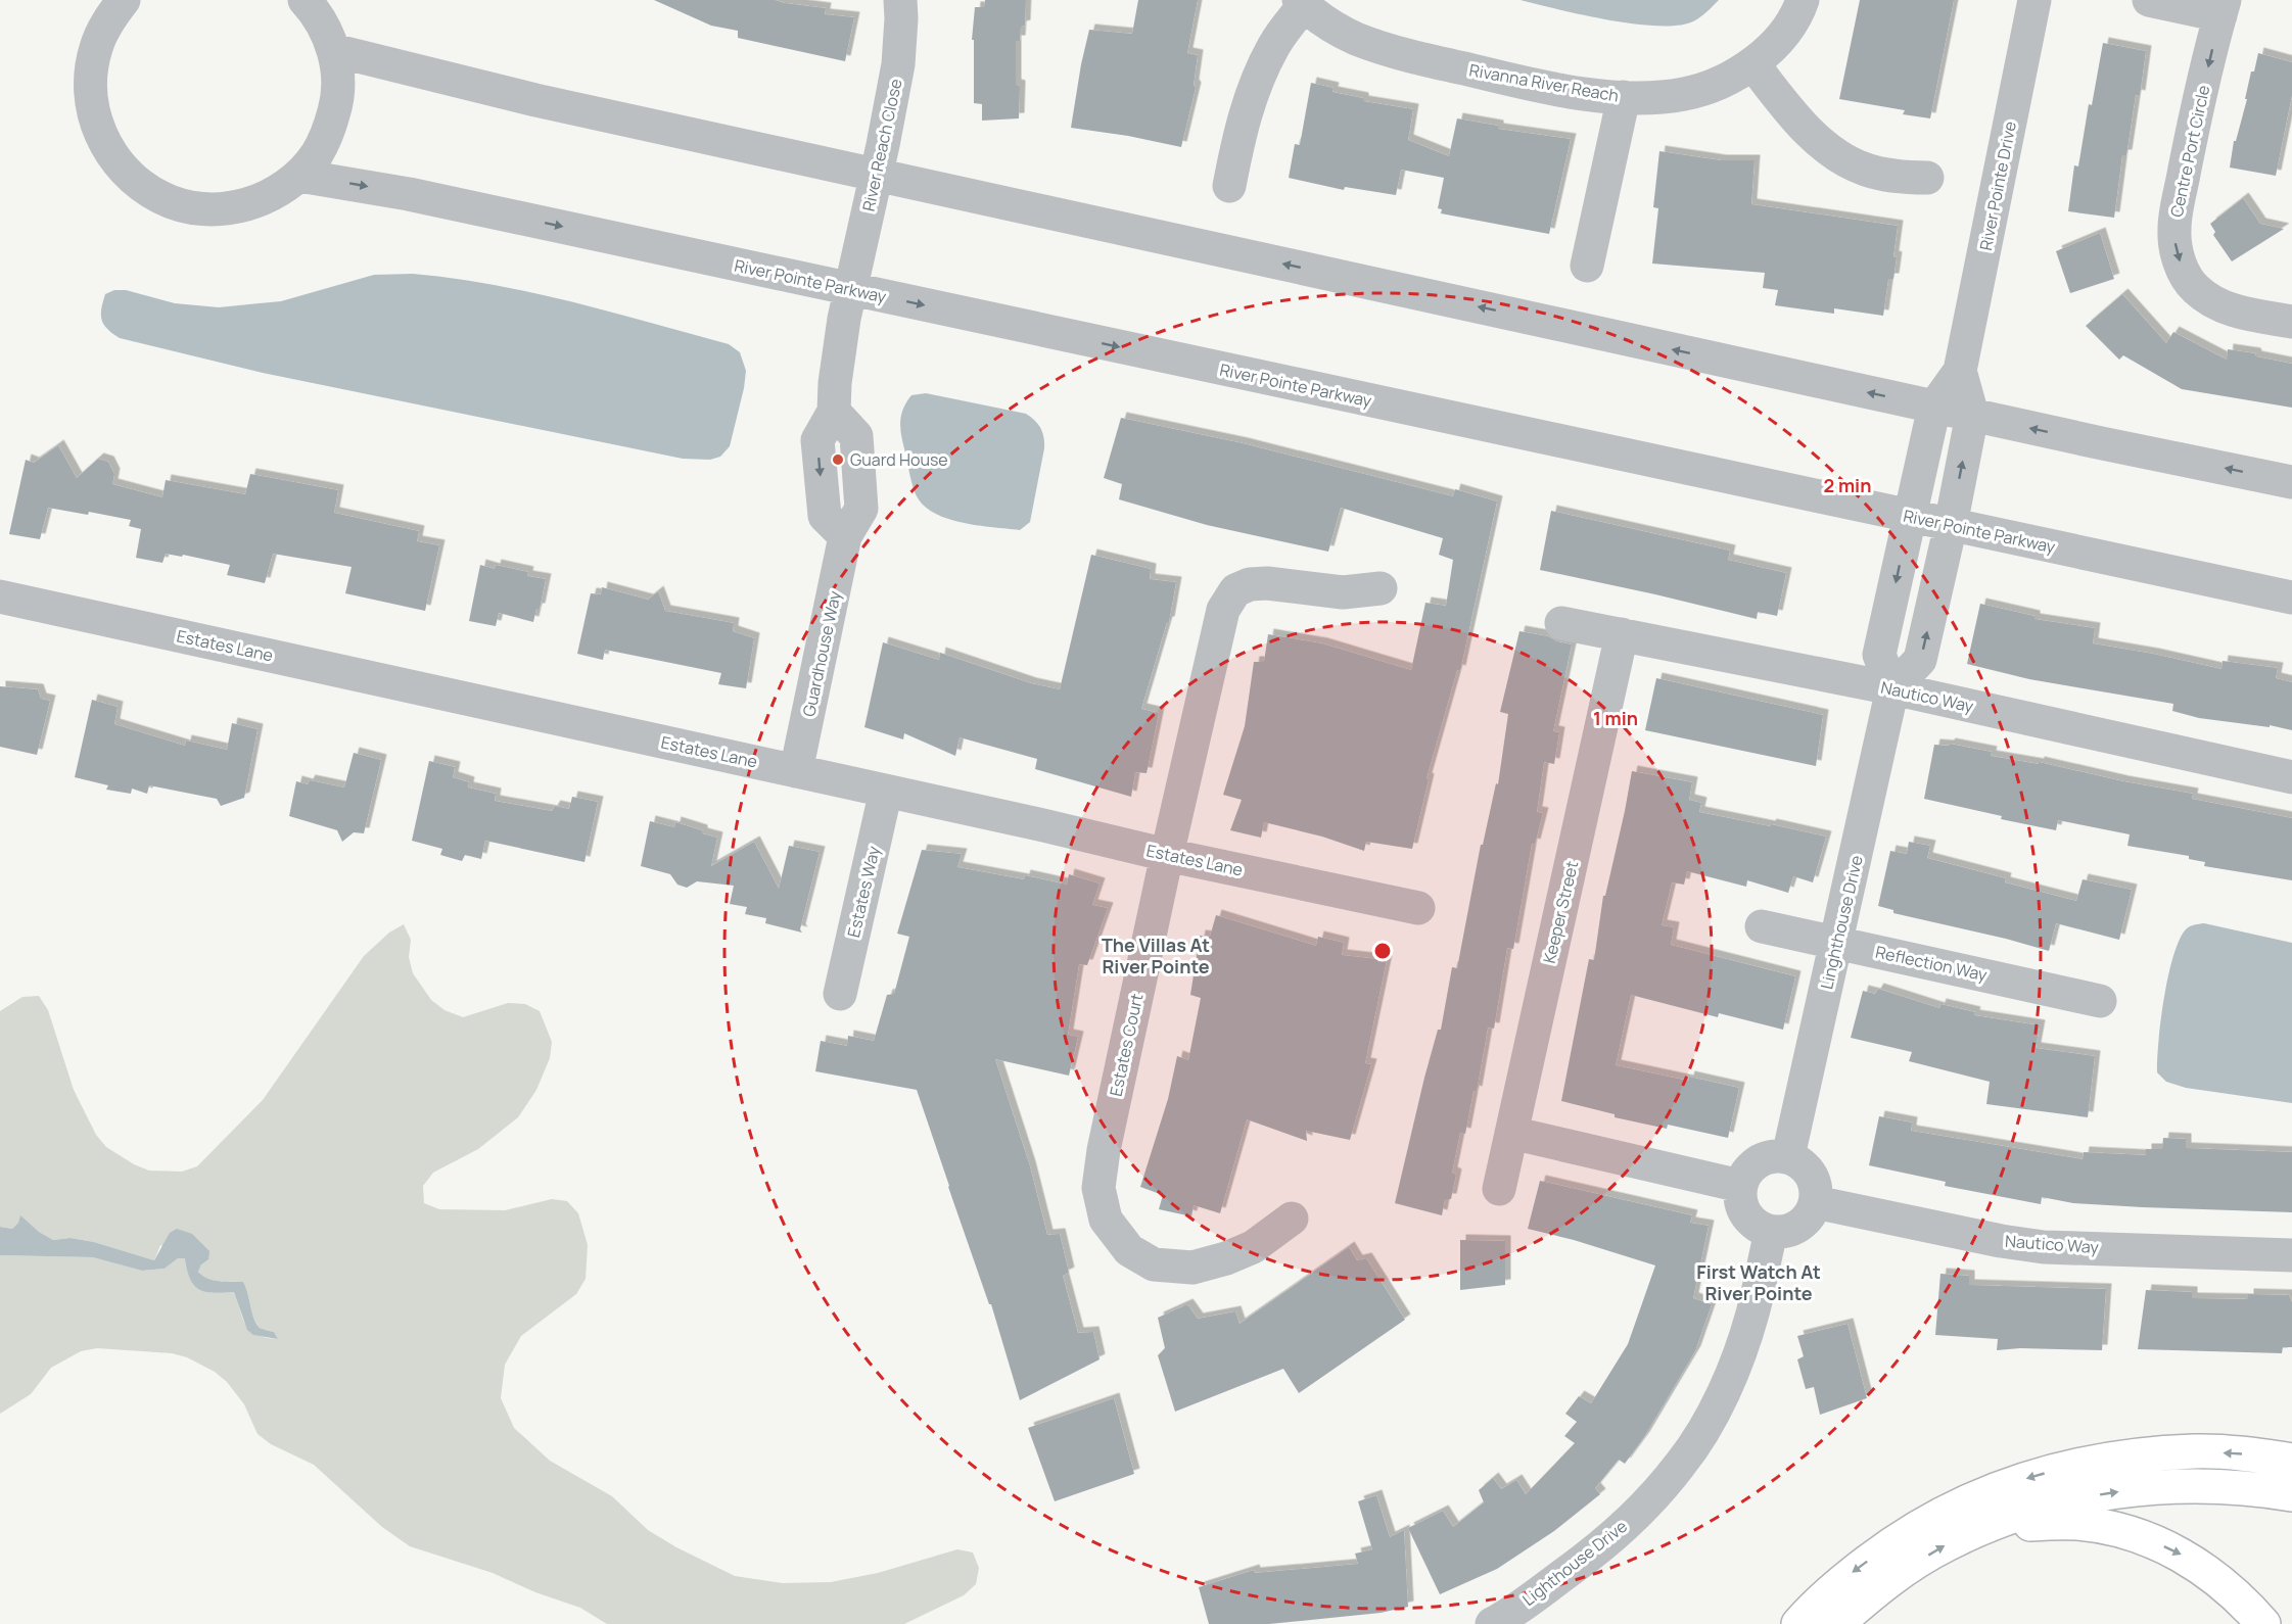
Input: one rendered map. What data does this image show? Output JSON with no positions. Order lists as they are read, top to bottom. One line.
{"streets":{"street":["Rivanna River Reach","River Reach Close","Centre Port Circle","River Pointe Drive","River Pointe Parkway","Estates Lane","Guardhouse Way","Nautico Way","Estates Way","Keeper Street","Linghthouse Drive","Reflection Way","Estates Court","Lighthouse Drive"]},"crossings":[["River Reach Close","River Pointe Parkway"],["River Reach Close","Guardhouse Way"],["River Pointe Drive","River Pointe Parkway"],["River Pointe Parkway","Guardhouse Way"],["Estates Lane","Guardhouse Way"],["Estates Lane","Estates Way"],["Estates Lane","Estates Court"],["Nautico Way","Keeper Street"],["Nautico Way","Linghthouse Drive"],["Nautico Way","Lighthouse Drive"],["Linghthouse Drive","Reflection Way"],["Linghthouse Drive","Lighthouse Drive"]],"one_way":["Centre Port Circle"],"districts":["The Villas At River Pointe","First Watch At River Pointe"],"places":["Guard House"],"rings":["2 min","1 min"]}
